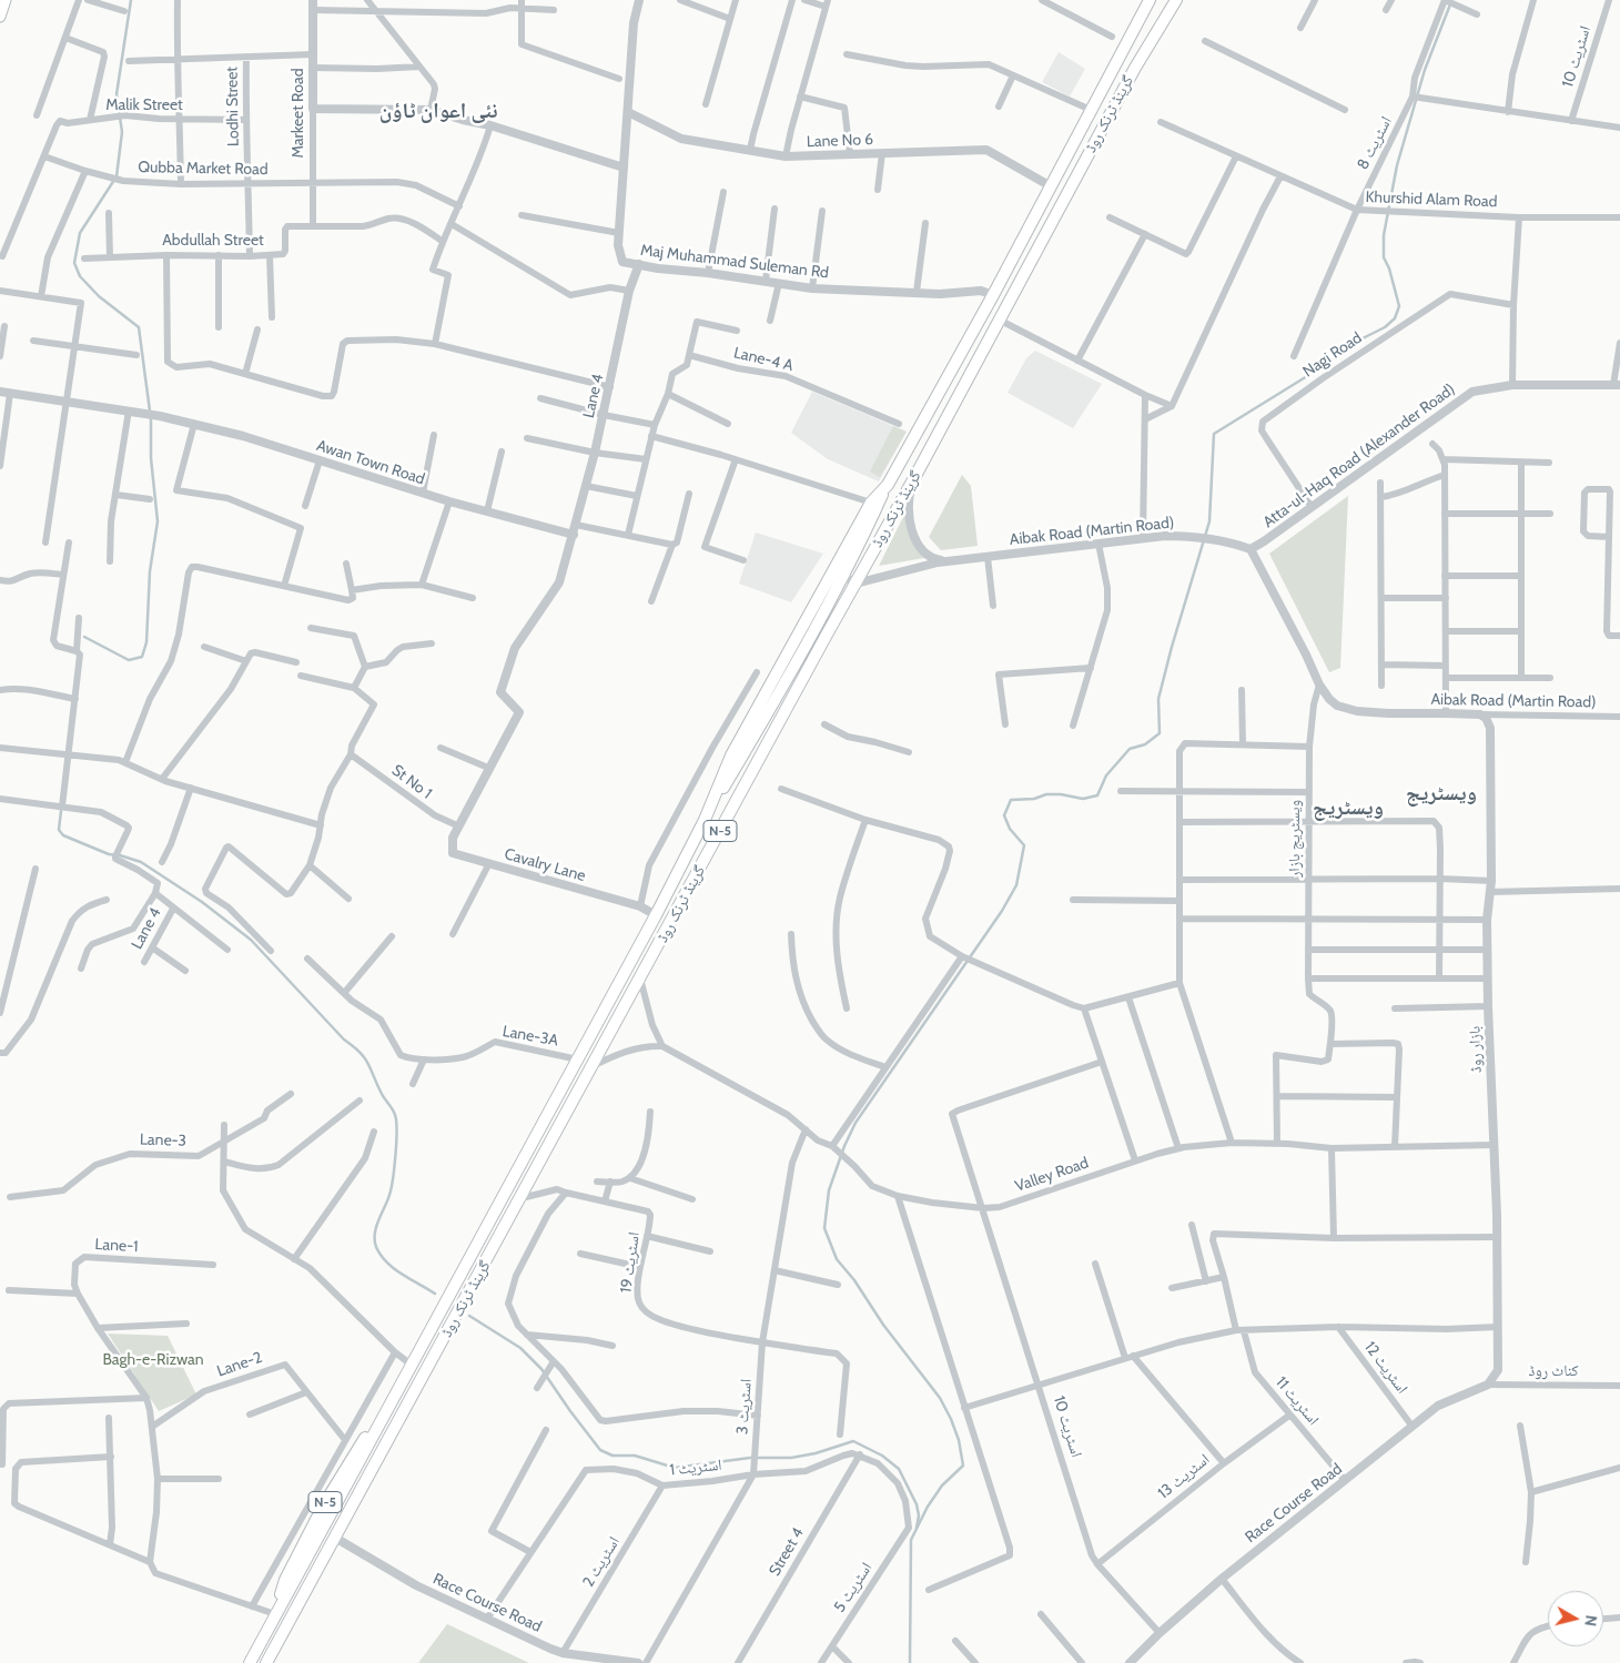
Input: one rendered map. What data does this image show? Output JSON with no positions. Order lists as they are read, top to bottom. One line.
{"streets":{"highway":["گرینڈ ٹرنک روڈ","N-5"],"street":["اسٹریٹ 10","Malik Street","Lodhi Street","Markeet Road","Lane No 6","اسٹریٹ 8","Qubba Market Road","Khurshid Alam Road","Abdullah Street","Maj Muhammad Suleman Rd","Nagi Road","Lane-4 A","Lane 4","Atta-ul-Haq Road (Alexander Road)","Awan Town Road","Aibak Road (Martin Road)","St No 1","ویسٹریج بازار","Cavalry Lane","Lane-3A","بازار روڈ","Lane-3","Valley Road","Lane-1","اسٹریٹ 19","Lane-2","اسٹریٹ 12","کناٹ روڈ","اسٹریٹ 11","اسٹریٹ 3","اسٹریٹ 1","اسٹریٹ 13","Race Course Road","Street 4","اسٹریٹ 2","اسٹریٹ 5"]},"crossings":[["اسٹریٹ 10","Valley Road"],["اسٹریٹ 10","اسٹریٹ 13"],["اسٹریٹ 10","Race Course Road"],["Malik Street","Lodhi Street"],["Malik Street","Qubba Market Road"],["Lodhi Street","Qubba Market Road"],["Lodhi Street","Abdullah Street"],["Markeet Road","Qubba Market Road"],["Markeet Road","Abdullah Street"],["گرینڈ ٹرنک روڈ","Lane No 6"],["گرینڈ ٹرنک روڈ","Maj Muhammad Suleman Rd"],["گرینڈ ٹرنک روڈ","Aibak Road (Martin Road)"],["گرینڈ ٹرنک روڈ","Cavalry Lane"],["گرینڈ ٹرنک روڈ","Lane-3A"],["گرینڈ ٹرنک روڈ","اسٹریٹ 19"],["گرینڈ ٹرنک روڈ","Race Course Road"],["Lane No 6","Maj Muhammad Suleman Rd"],["اسٹریٹ 8","Khurshid Alam Road"],["Maj Muhammad Suleman Rd","Lane 4"],["Nagi Road","Atta-ul-Haq Road (Alexander Road)"],["Lane 4","Awan Town Road"],["Atta-ul-Haq Road (Alexander Road)","Aibak Road (Martin Road)"],["Aibak Road (Martin Road)","ویسٹریج بازار"],["Aibak Road (Martin Road)","بازار روڈ"],["St No 1","Cavalry Lane"],["بازار روڈ","Valley Road"],["بازار روڈ","کناٹ روڈ"],["بازار روڈ","Race Course Road"],["Valley Road","اسٹریٹ 3"],["Lane-1","Lane-2"],["اسٹریٹ 19","اسٹریٹ 3"],["اسٹریٹ 12","Race Course Road"],["کناٹ روڈ","Race Course Road"],["اسٹریٹ 11","اسٹریٹ 13"],["اسٹریٹ 11","Race Course Road"],["اسٹریٹ 3","اسٹریٹ 1"],["اسٹریٹ 1","Race Course Road"],["اسٹریٹ 1","Street 4"],["اسٹریٹ 1","اسٹریٹ 2"],["اسٹریٹ 1","اسٹریٹ 5"],["Race Course Road","اسٹریٹ 2"],["Street 4","اسٹریٹ 5"]],"districts":["نئی اعوان ٹاؤن","ویسٹریج","ویسٹریج"],"parks":["Bagh-e-Rizwan"],"north":"right"}
